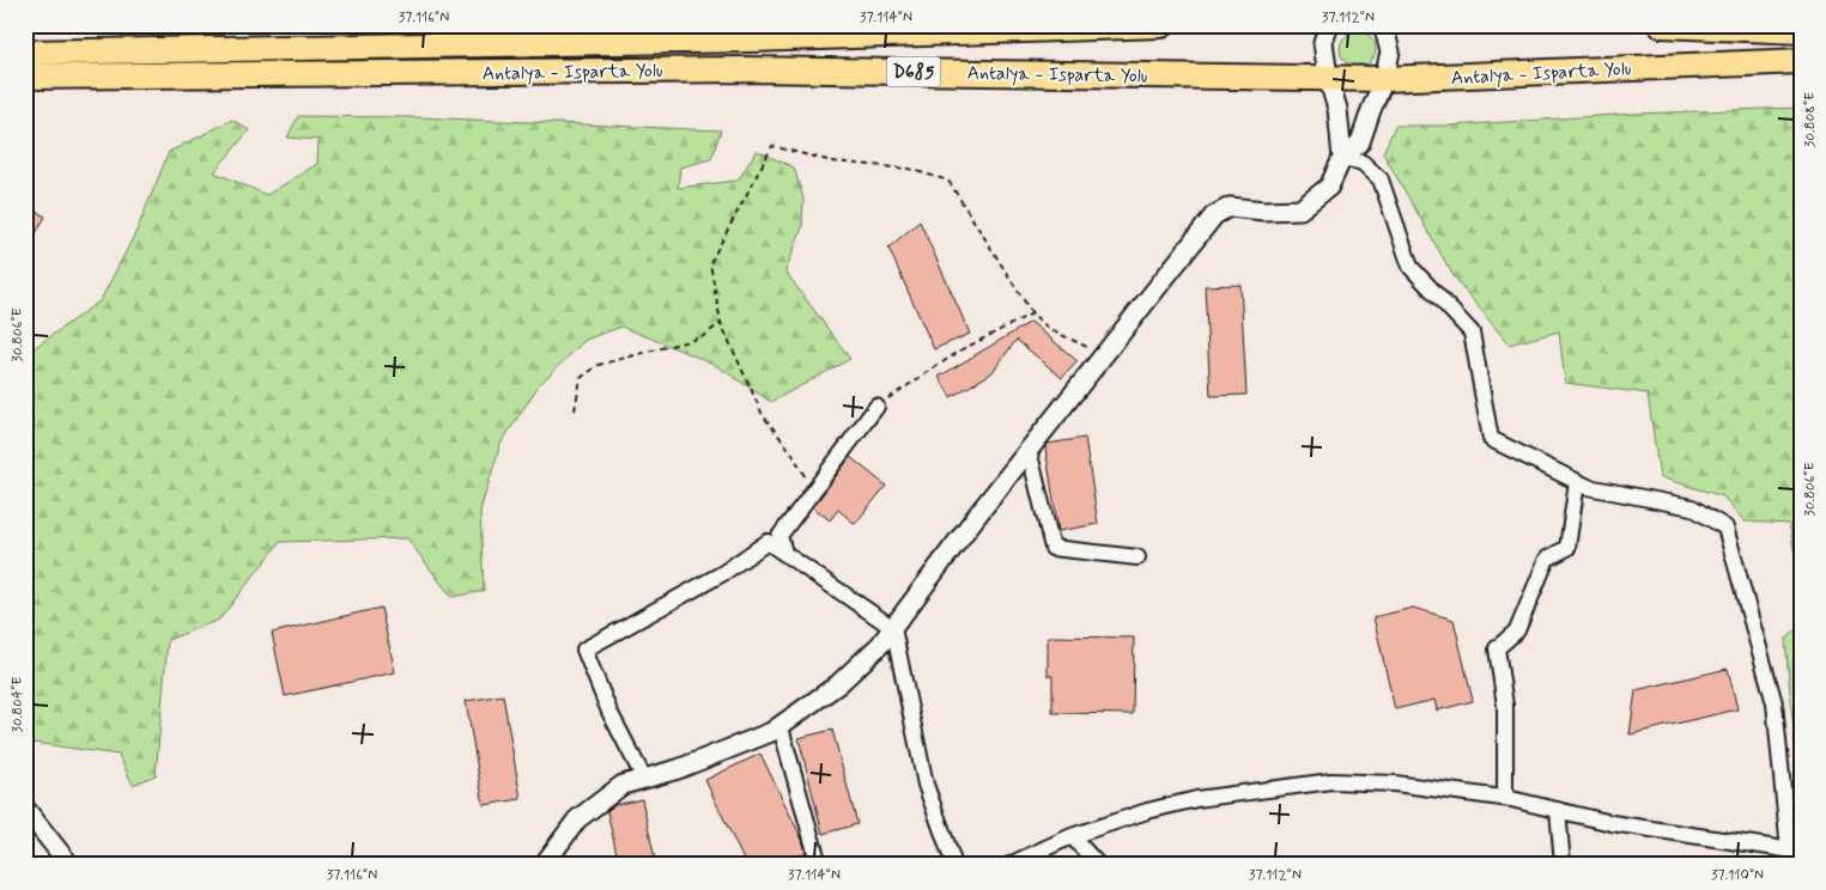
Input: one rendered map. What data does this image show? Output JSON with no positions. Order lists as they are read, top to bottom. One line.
{"streets":{"highway":["Antalya - Isparta Yolu","D685"]},"coordinates":["37.116°N","37.114°N","37.112°N","30.808°E","30.806°E","30.804°E","37.110°N"]}
